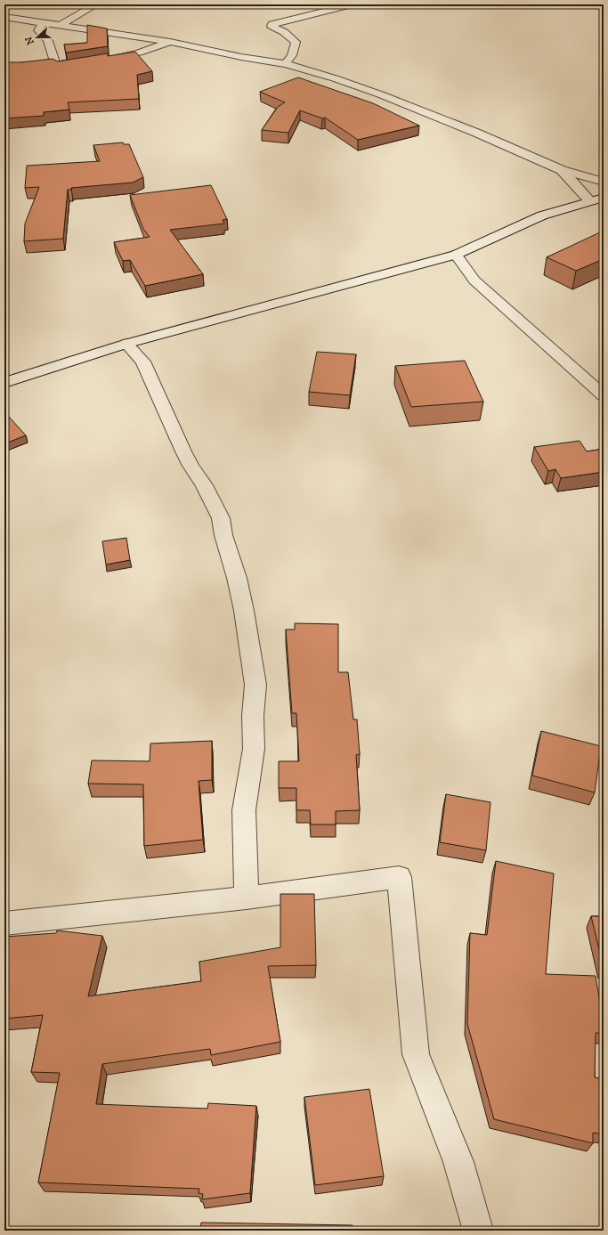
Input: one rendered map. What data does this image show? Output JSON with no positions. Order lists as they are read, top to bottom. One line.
{"north":"left"}
